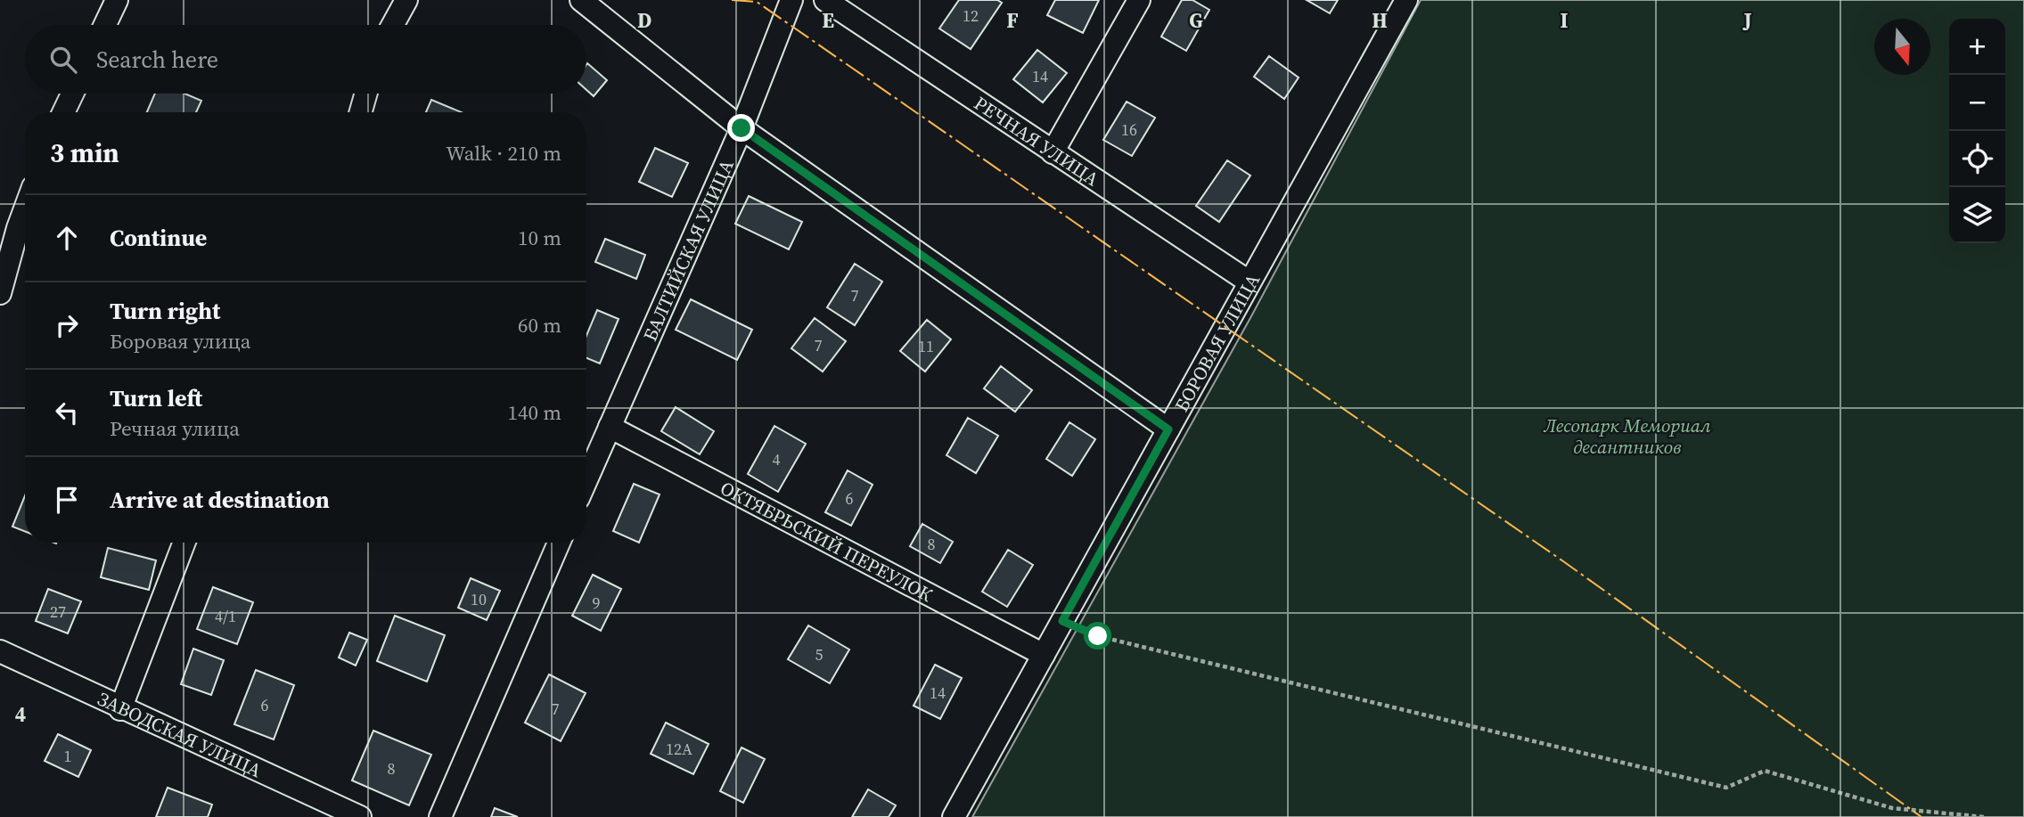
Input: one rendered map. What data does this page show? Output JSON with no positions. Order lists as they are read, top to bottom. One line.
{"streets":{"street":["РЕЧНАЯ УЛИЦА","БАЛТИЙСКАЯ УЛИЦА","БОРОВАЯ УЛИЦА","ОКТЯБРЬСКИЙ ПЕРЕУЛОК","ЗАВОДСКАЯ УЛИЦА"]},"crossings":[["РЕЧНАЯ УЛИЦА","БОРОВАЯ УЛИЦА"],["БАЛТИЙСКАЯ УЛИЦА","ОКТЯБРЬСКИЙ ПЕРЕУЛОК"],["БОРОВАЯ УЛИЦА","ОКТЯБРЬСКИЙ ПЕРЕУЛОК"]],"parks":["Лесопарк Мемориал десантников"],"house_numbers":["12","14","16","7","7","11","4","6","8","10","9","27","4/1","5","14","6","7","12А","1","8"],"north":"bottom","page":{"map_buttons":["+","−"],"search":"Search here","heading":["3 min","Walk · 210 m"],"list":[["Continue","10 m"],["Turn right","Боровая улица","60 m"],["Turn left","Речная улица","140 m"],"Arrive at destination"]},"grid":{"columns":["D","E","F","G","H","I","J"],"rows":["4"]}}
